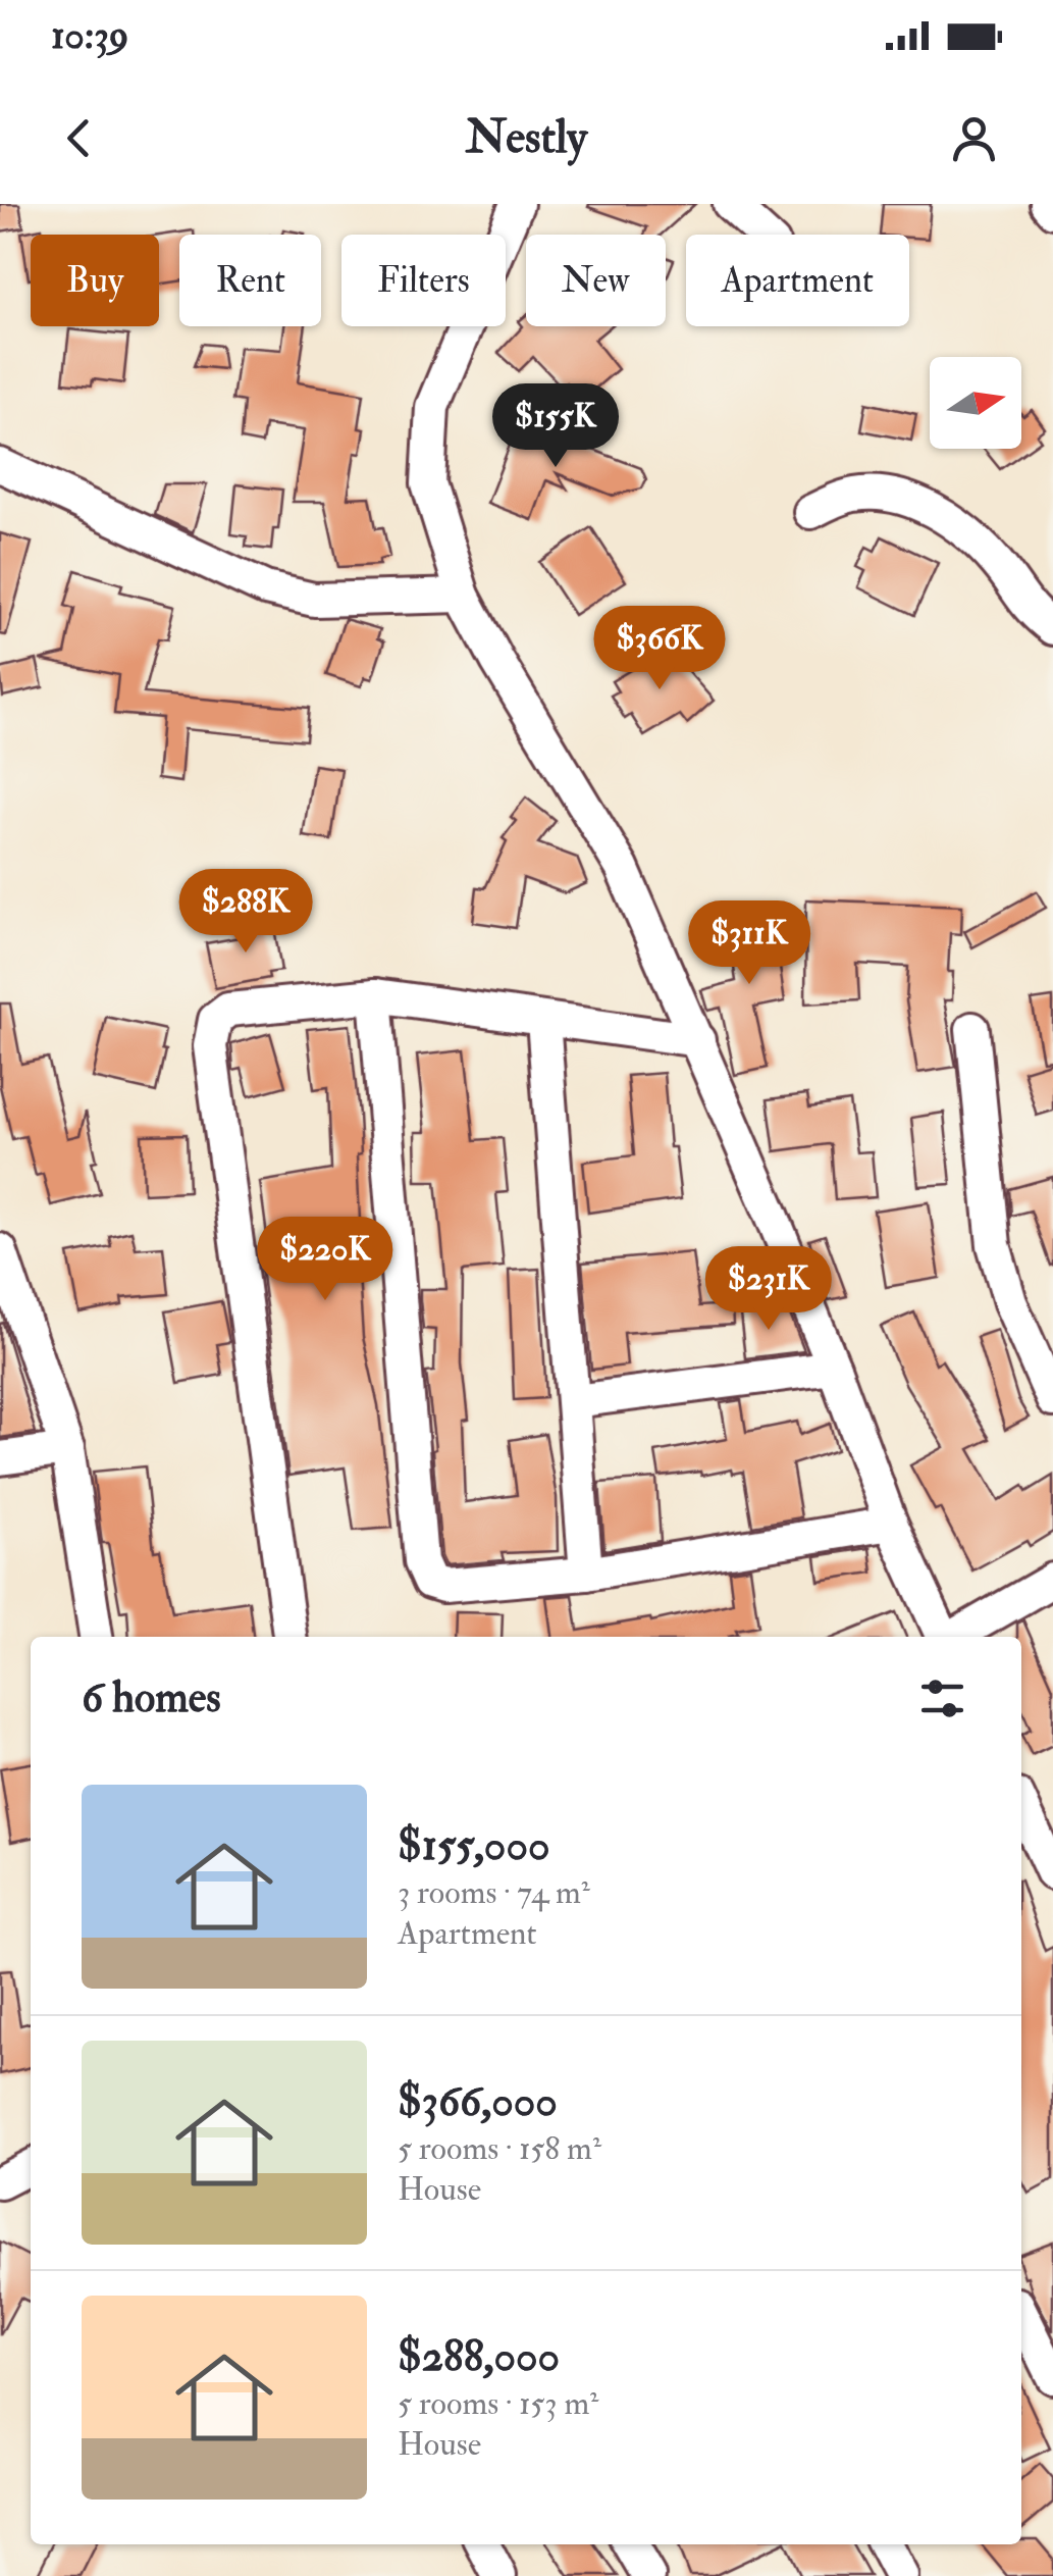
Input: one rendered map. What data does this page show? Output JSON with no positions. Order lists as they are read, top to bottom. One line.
{"north":"right","page":{"status":"10:39","header":"Nestly","chip":["Buy","Rent","Filters","New","Apartment"],"price":["$155K","$366K","$288K","$311K","$220K","$231K"],"heading":"6 homes","list":[{"name":"$155,000","note":"3 rooms · 74 m² · Apartment"},{"name":"$366,000","note":"5 rooms · 158 m² · House"},{"name":"$288,000","note":"5 rooms · 153 m² · House"}]}}
